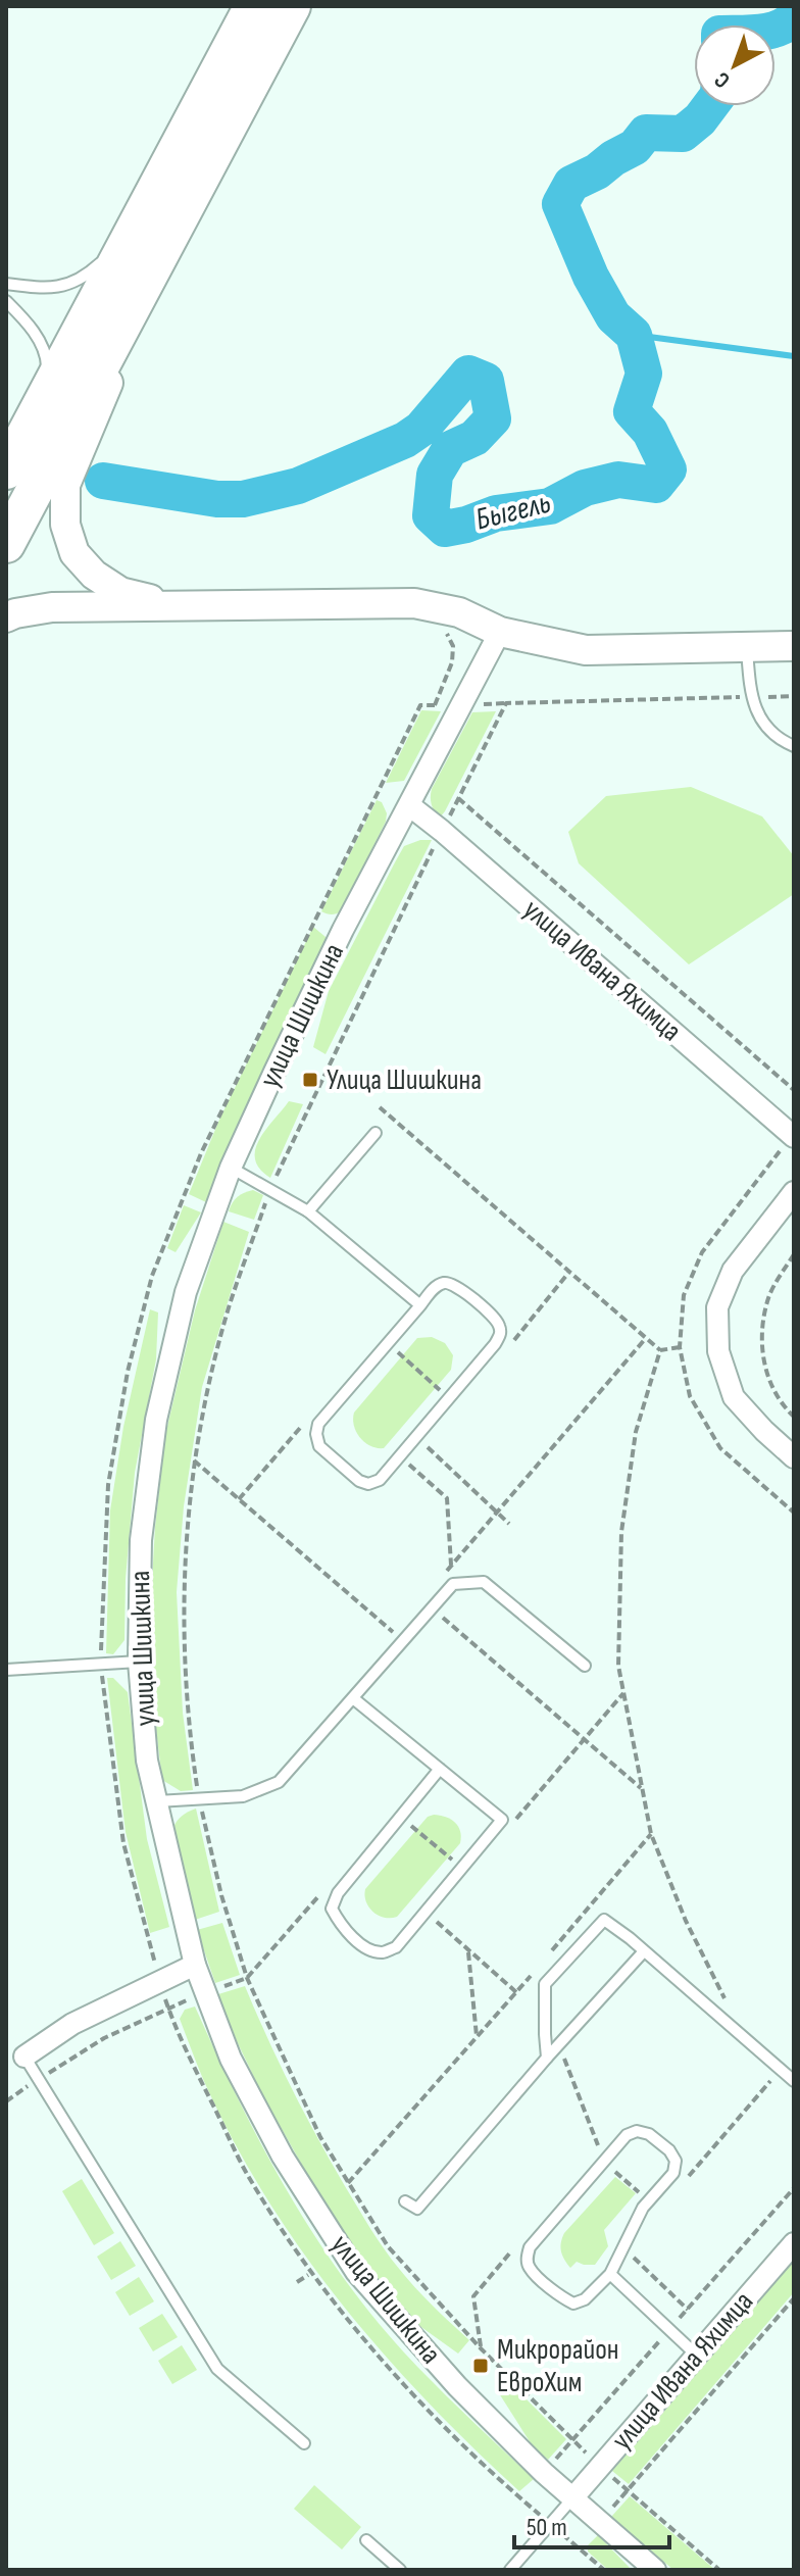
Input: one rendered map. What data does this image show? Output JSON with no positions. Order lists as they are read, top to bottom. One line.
{"streets":{"street":["улица Ивана Яхимца","улица Шишкина"]},"crossings":[["улица Ивана Яхимца","улица Шишкина"]],"water":["Быгель"],"places":{"transit":["Улица Шишкина","Микрорайон ЕвроХим"]},"scale_bar":"50 m","north":"bottom left"}
